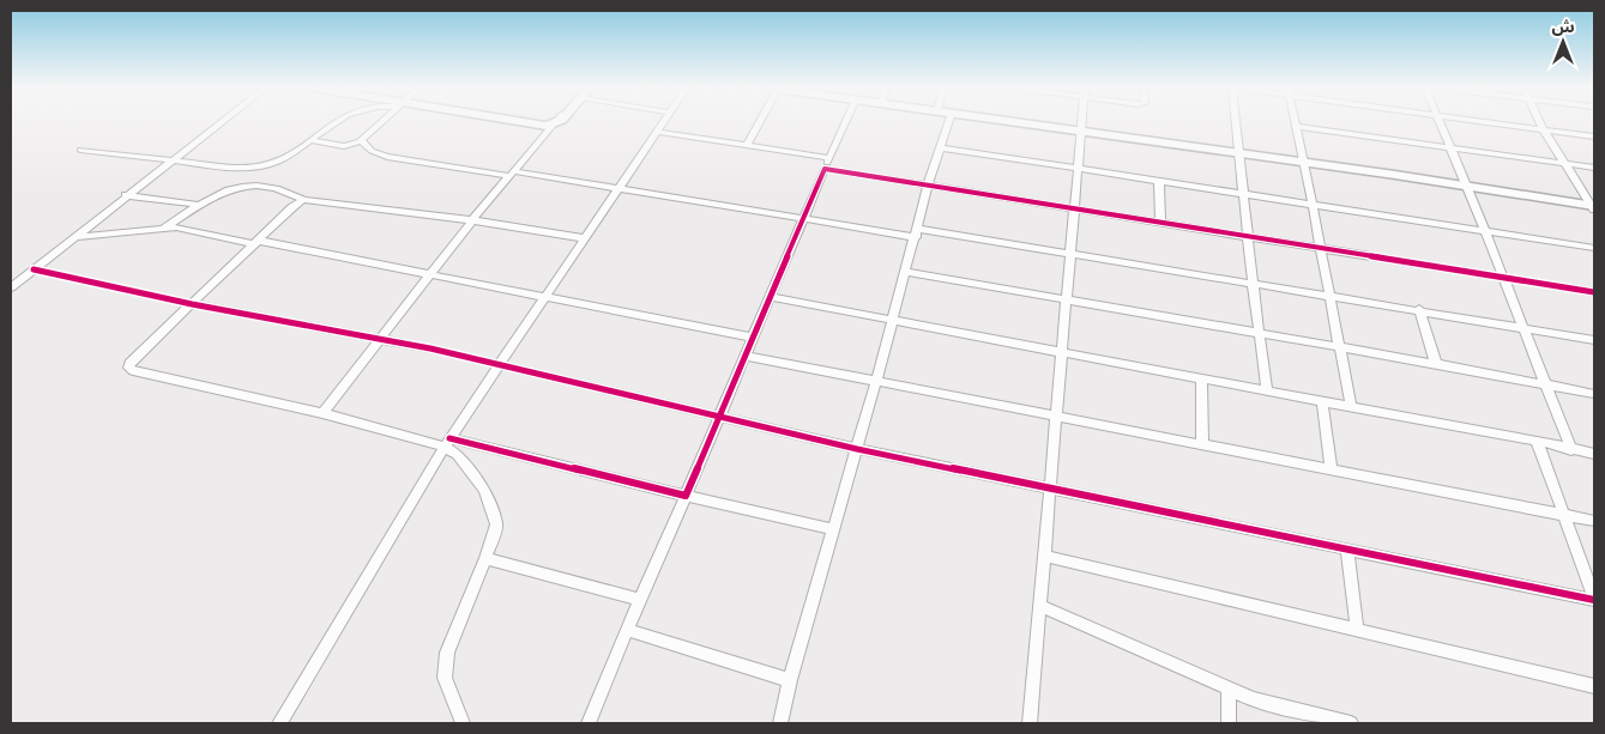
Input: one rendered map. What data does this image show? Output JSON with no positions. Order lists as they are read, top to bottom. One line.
{"north":"top"}
